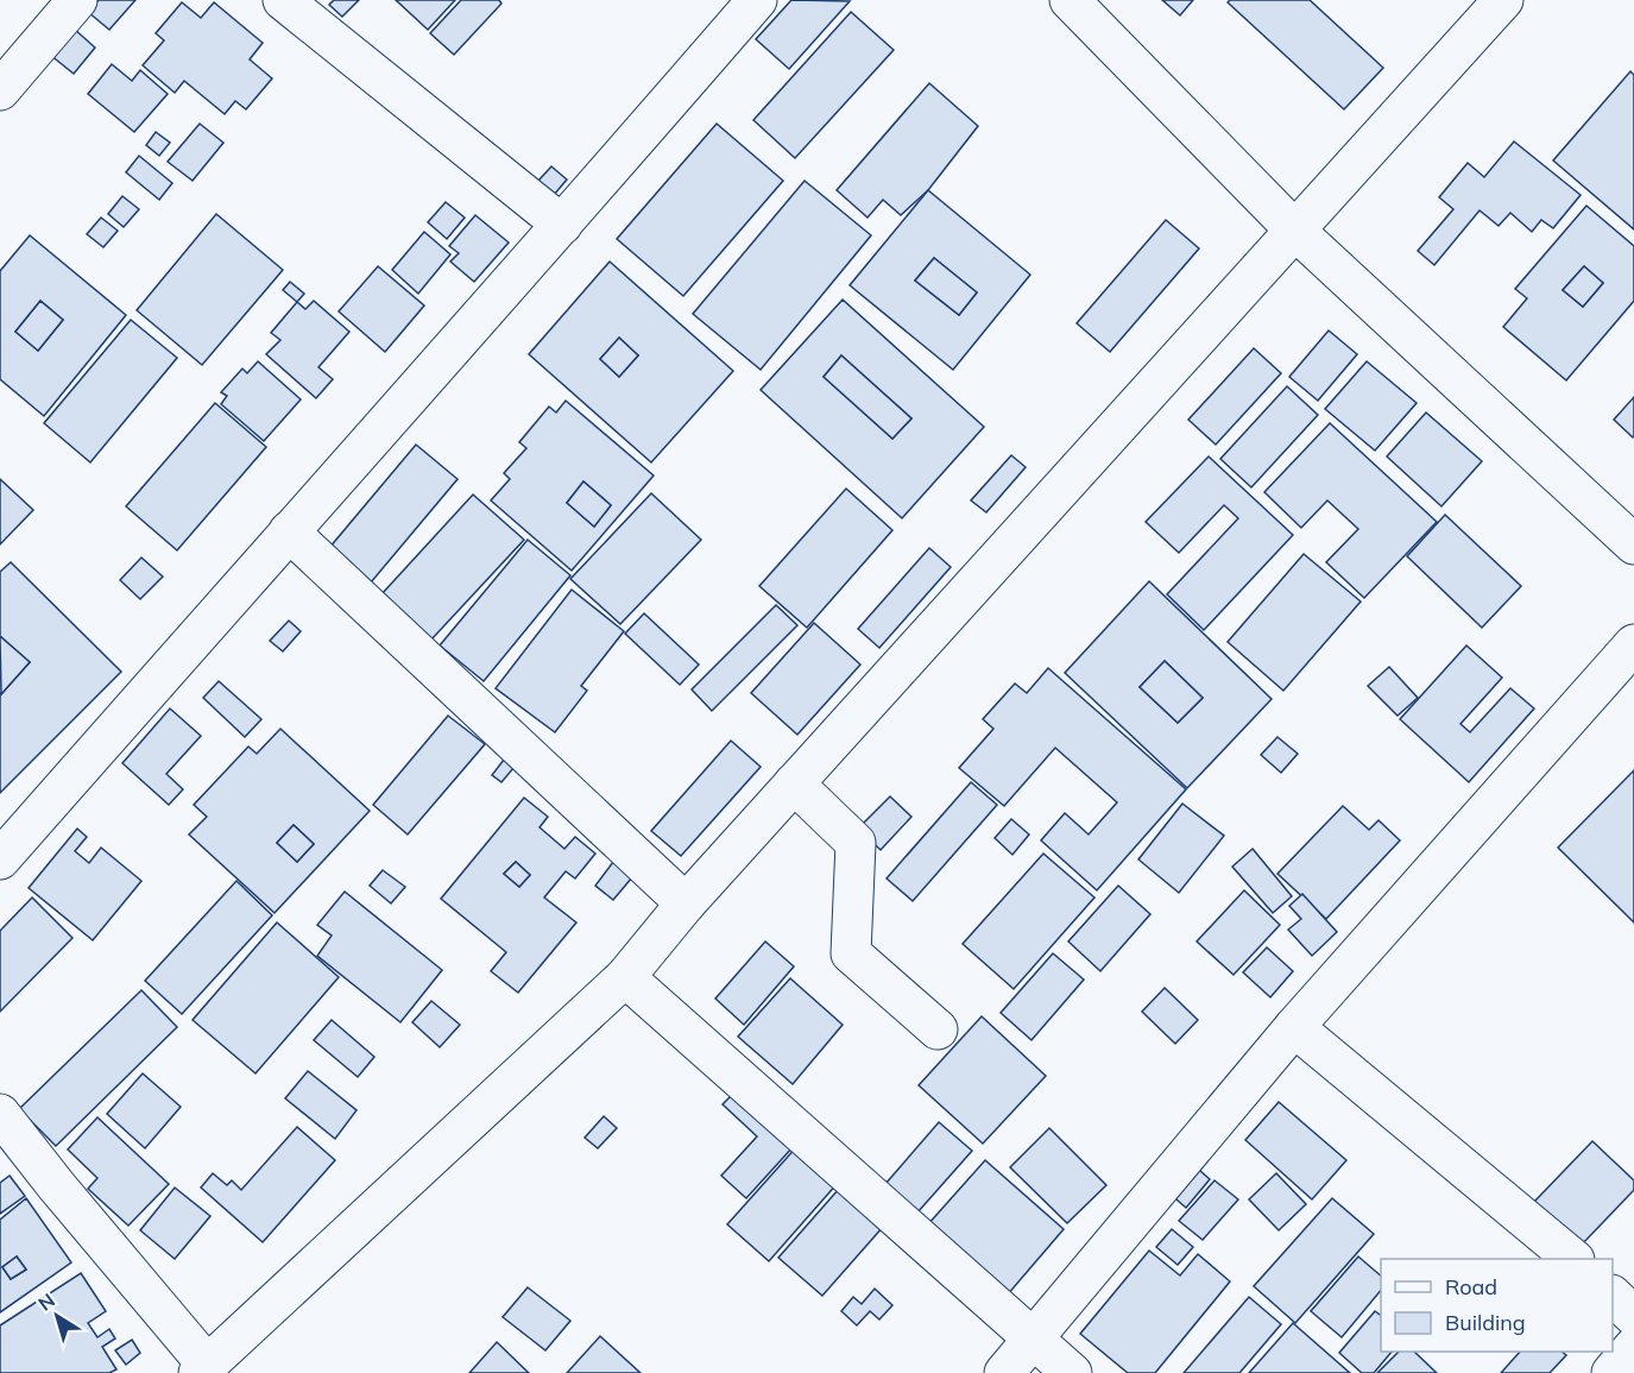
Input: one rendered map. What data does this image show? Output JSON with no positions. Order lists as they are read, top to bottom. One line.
{"legend":["Road","Building"],"north":"top left"}
